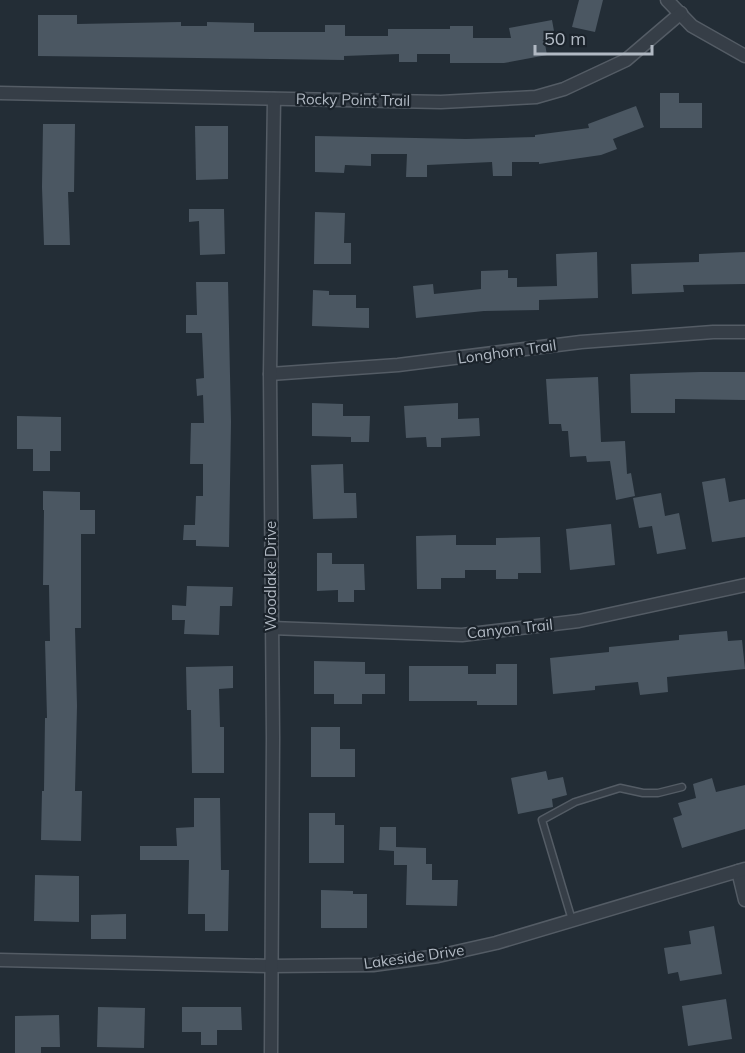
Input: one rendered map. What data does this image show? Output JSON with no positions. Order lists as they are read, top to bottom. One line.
{"streets":{"street":["Rocky Point Trail","Longhorn Trail","Woodlake Drive","Canyon Trail","Lakeside Drive"]},"crossings":[["Rocky Point Trail","Woodlake Drive"],["Longhorn Trail","Woodlake Drive"],["Woodlake Drive","Canyon Trail"],["Woodlake Drive","Lakeside Drive"]],"scale_bar":"50 m"}
